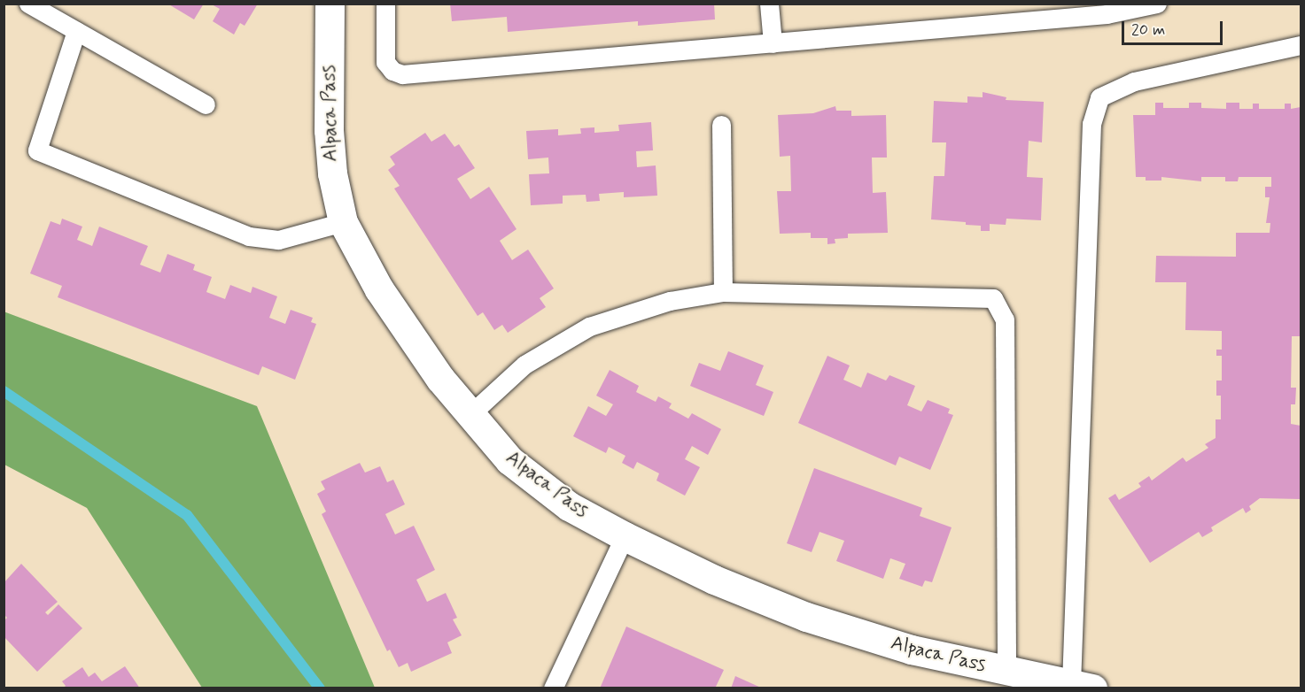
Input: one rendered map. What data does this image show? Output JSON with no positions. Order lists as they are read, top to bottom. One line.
{"streets":{"street":["Alpaca Pass"]},"scale_bar":"20 m"}
